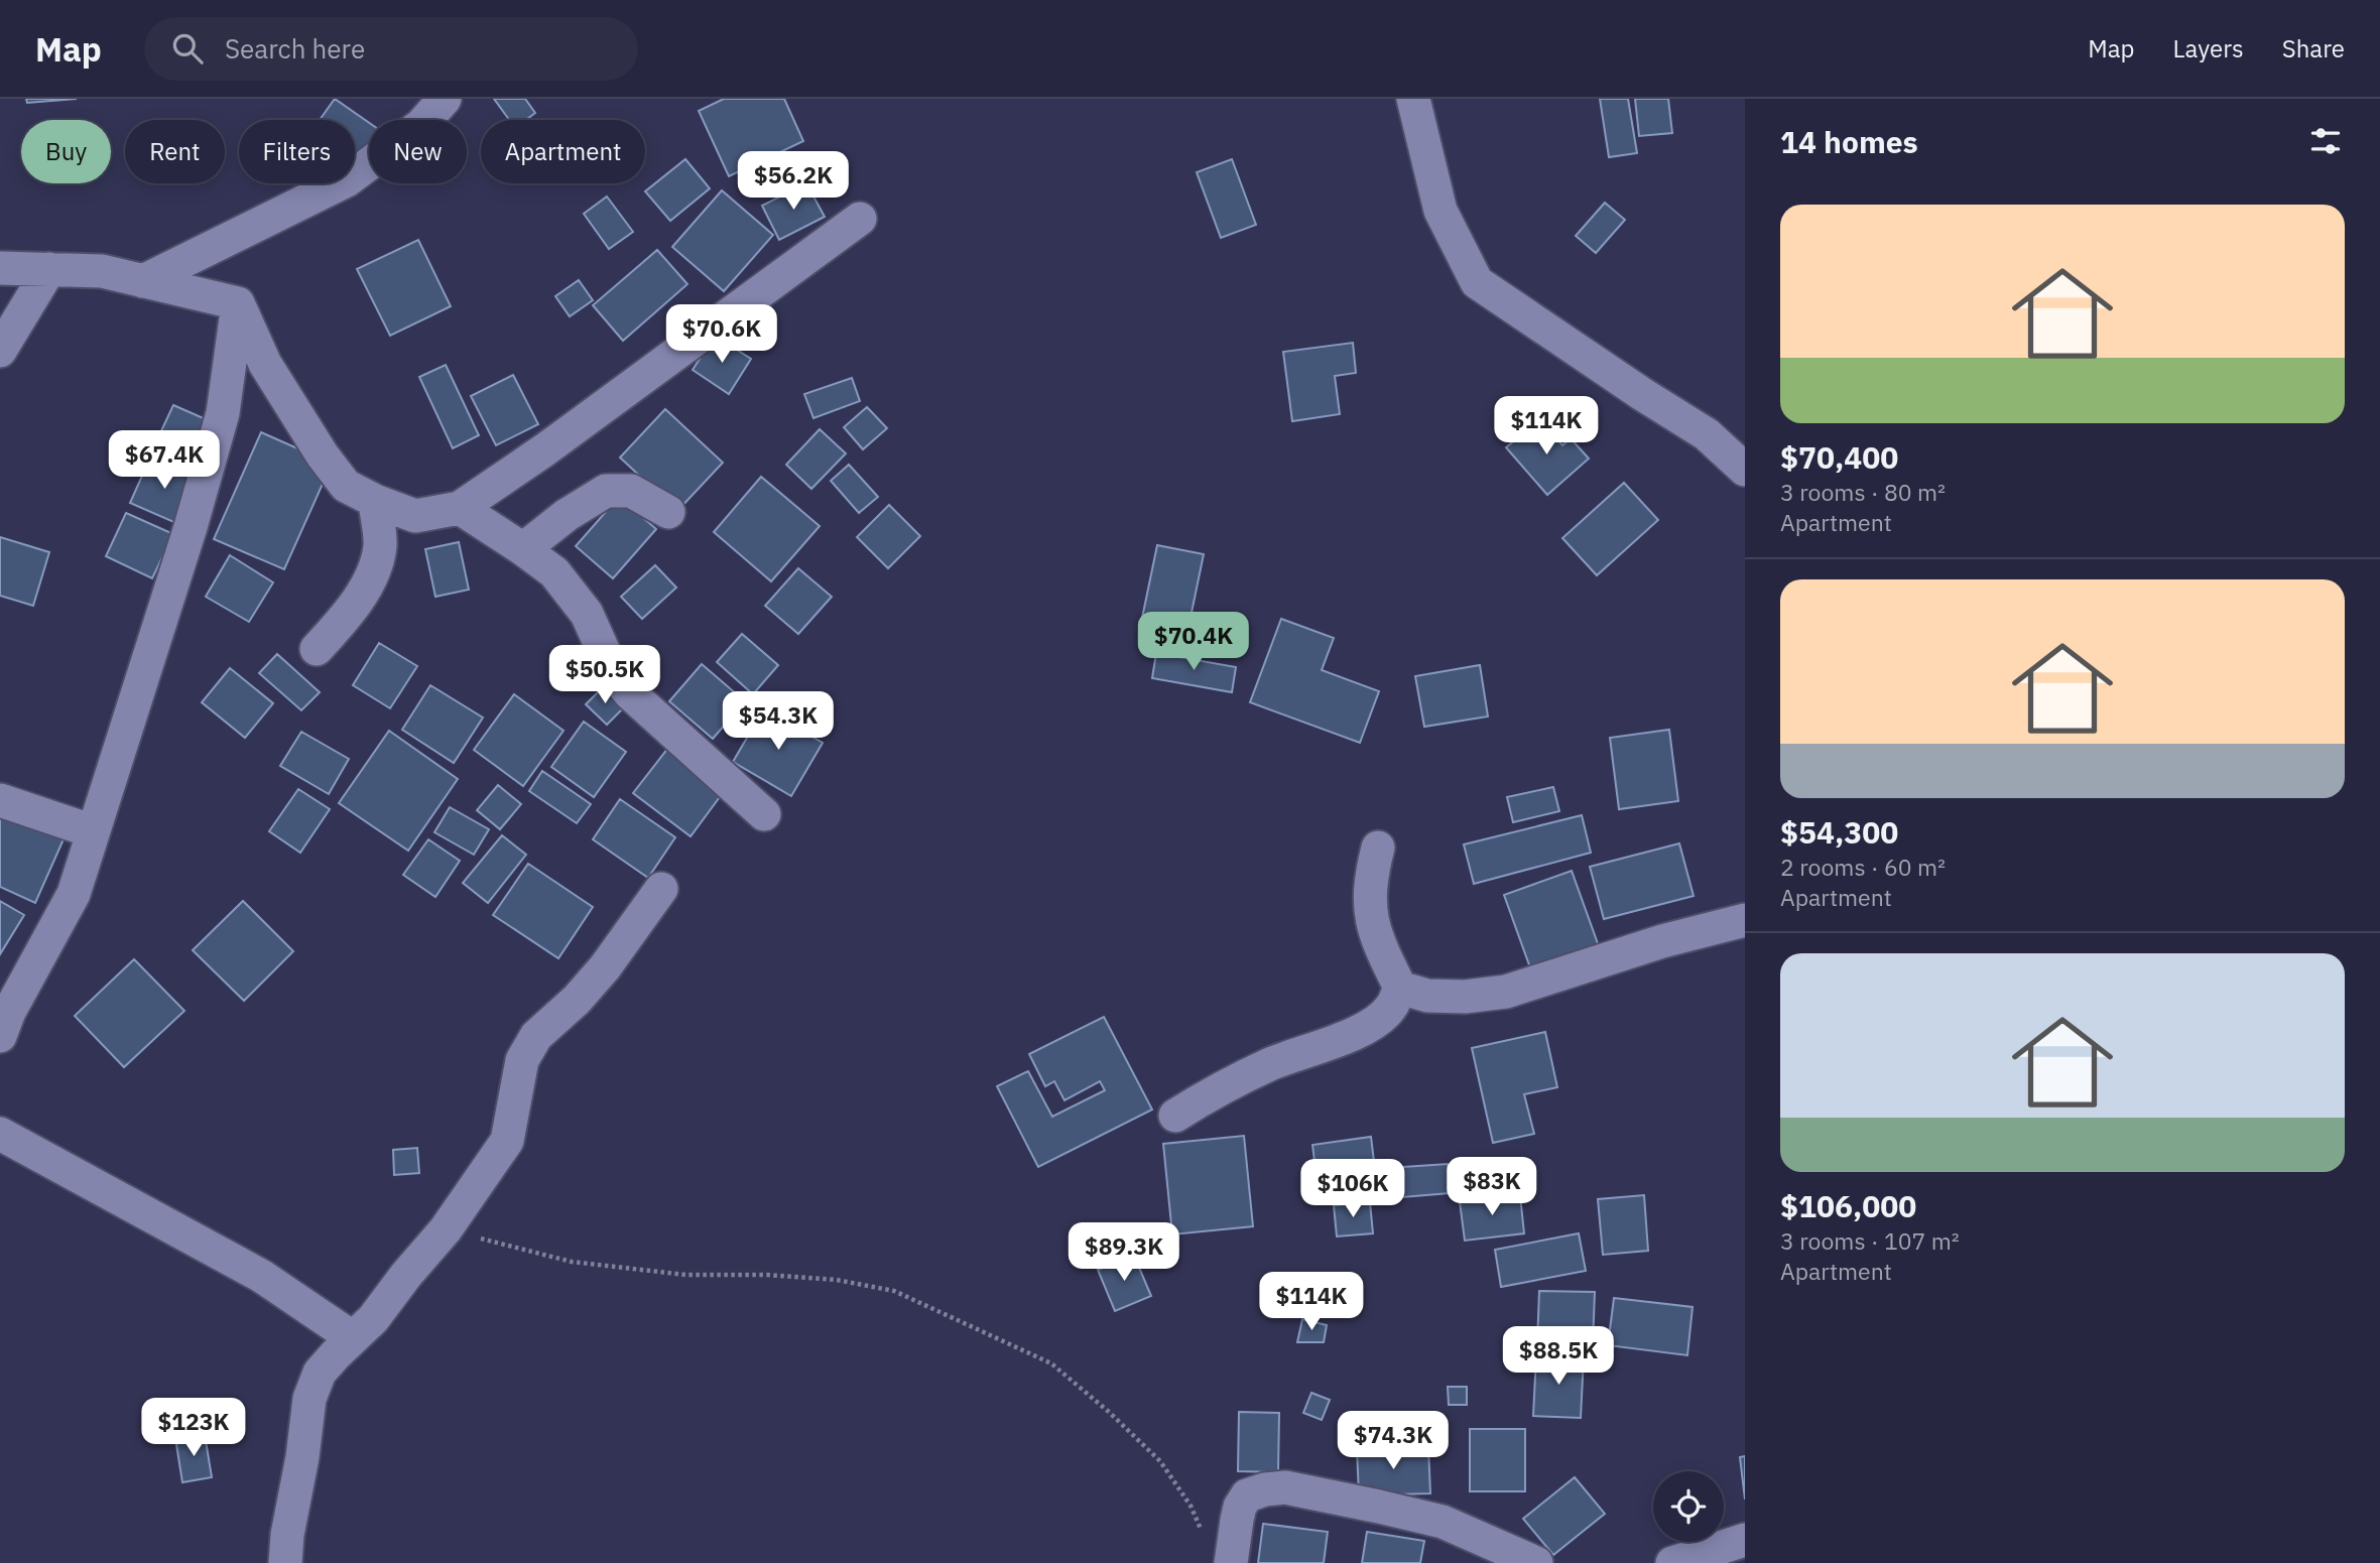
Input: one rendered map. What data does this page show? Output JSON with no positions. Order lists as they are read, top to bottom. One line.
{"page":{"header":"Map","search":"Search here","nav":["Map","Layers","Share"],"heading":"14 homes","chip":["Buy","Rent","Filters","New","Apartment"],"price":["$56.2K","$70.6K","$114K","$67.4K","$70.4K","$50.5K","$54.3K","$83K","$106K","$89.3K","$114K","$88.5K","$123K","$74.3K"],"list":[{"name":"$70,400","note":"3 rooms · 80 m² · Apartment"},{"name":"$54,300","note":"2 rooms · 60 m² · Apartment"},{"name":"$106,000","note":"3 rooms · 107 m² · Apartment"}]}}
